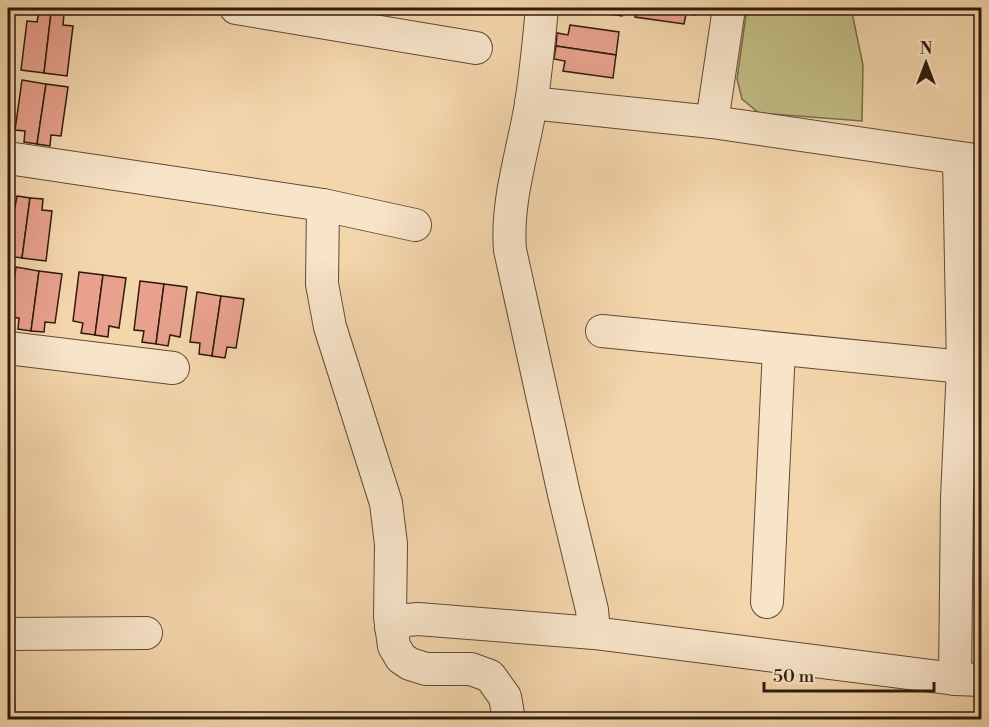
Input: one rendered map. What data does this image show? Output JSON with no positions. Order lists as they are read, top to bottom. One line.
{"scale_bar":"50 m","north":"top"}
